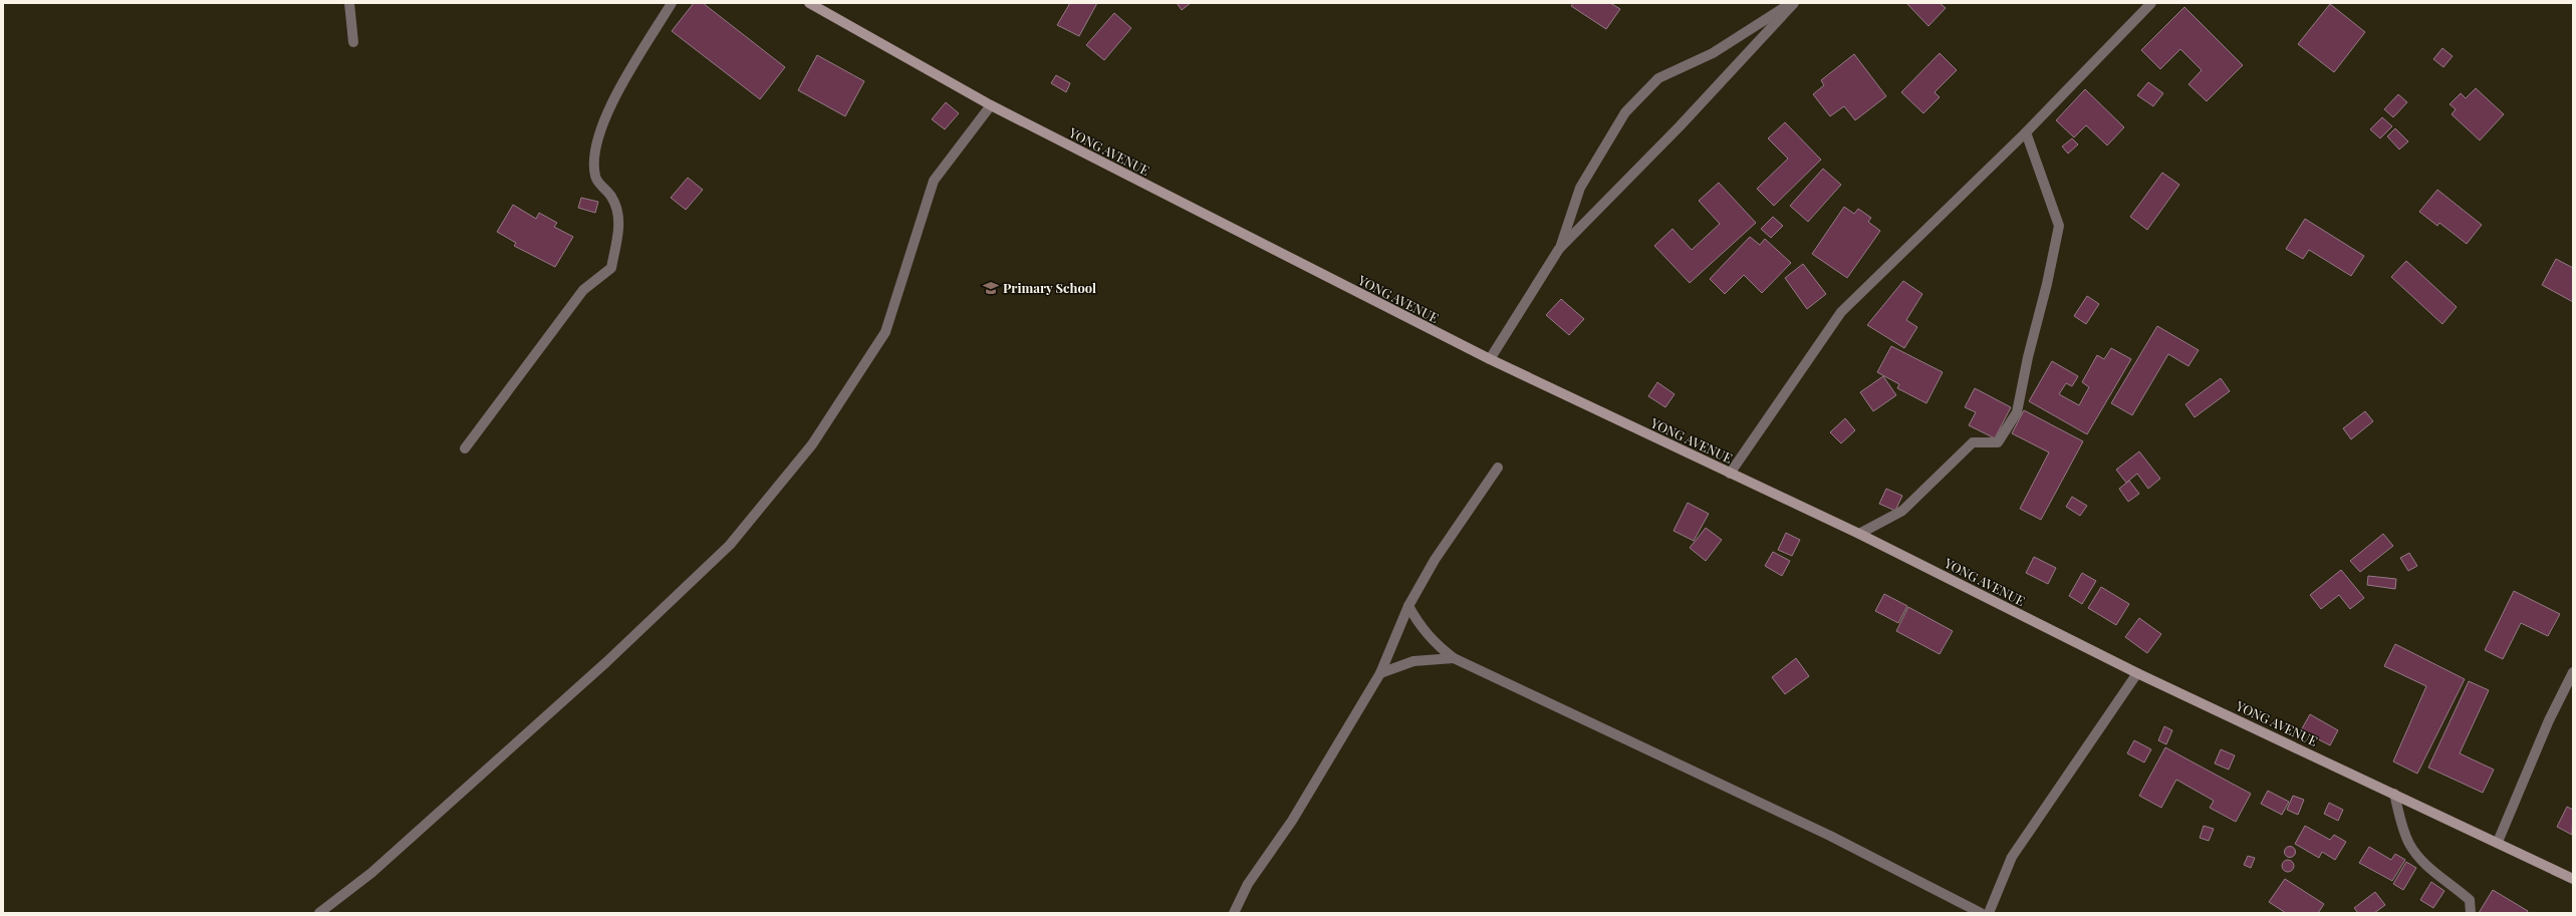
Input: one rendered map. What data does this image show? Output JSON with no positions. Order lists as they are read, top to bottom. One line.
{"streets":{"street":["YONG AVENUE"]},"places":{"school or university":["Primary School"]}}
